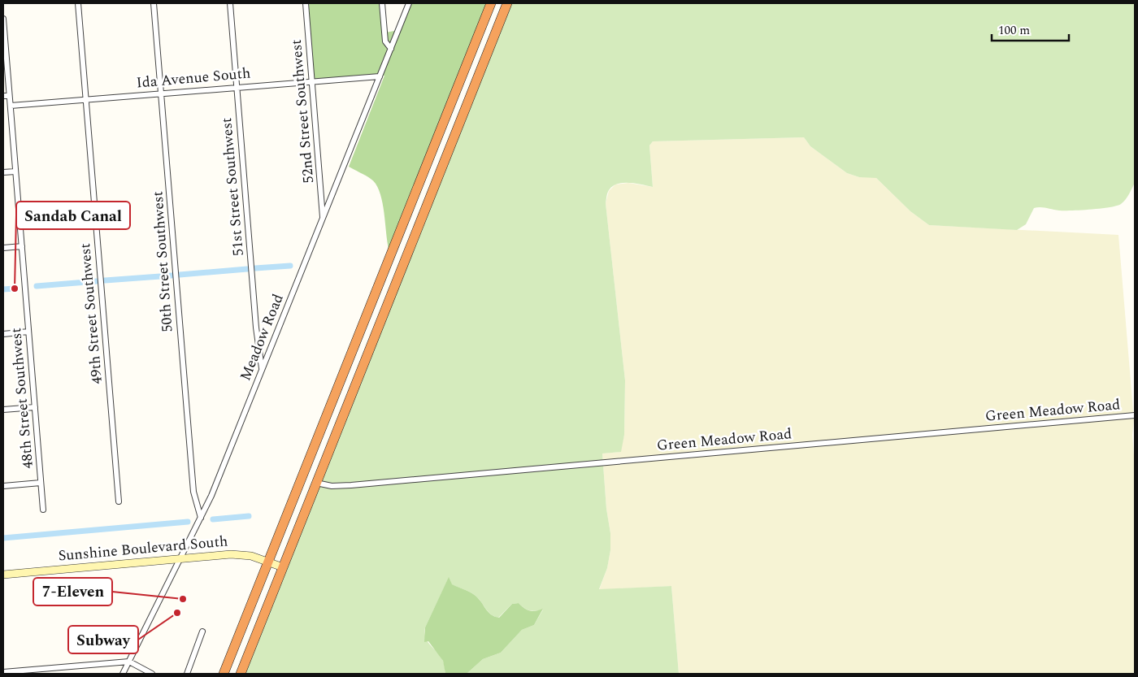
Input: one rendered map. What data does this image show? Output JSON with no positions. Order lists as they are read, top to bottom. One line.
{"streets":{"street":["Ida Avenue South","52nd Street Southwest","51st Street Southwest","50th Street Southwest","49th Street Southwest","Meadow Road","48th Street Southwest","Green Meadow Road","Sunshine Boulevard South"]},"crossings":[["Ida Avenue South","52nd Street Southwest"],["Ida Avenue South","51st Street Southwest"],["Ida Avenue South","50th Street Southwest"],["Ida Avenue South","49th Street Southwest"],["Ida Avenue South","Meadow Road"],["Ida Avenue South","48th Street Southwest"],["52nd Street Southwest","Meadow Road"],["51st Street Southwest","Meadow Road"],["50th Street Southwest","Meadow Road"],["Meadow Road","Sunshine Boulevard South"]],"places":["Sandab Canal","7-Eleven","Subway"],"scale_bar":"100 m"}
